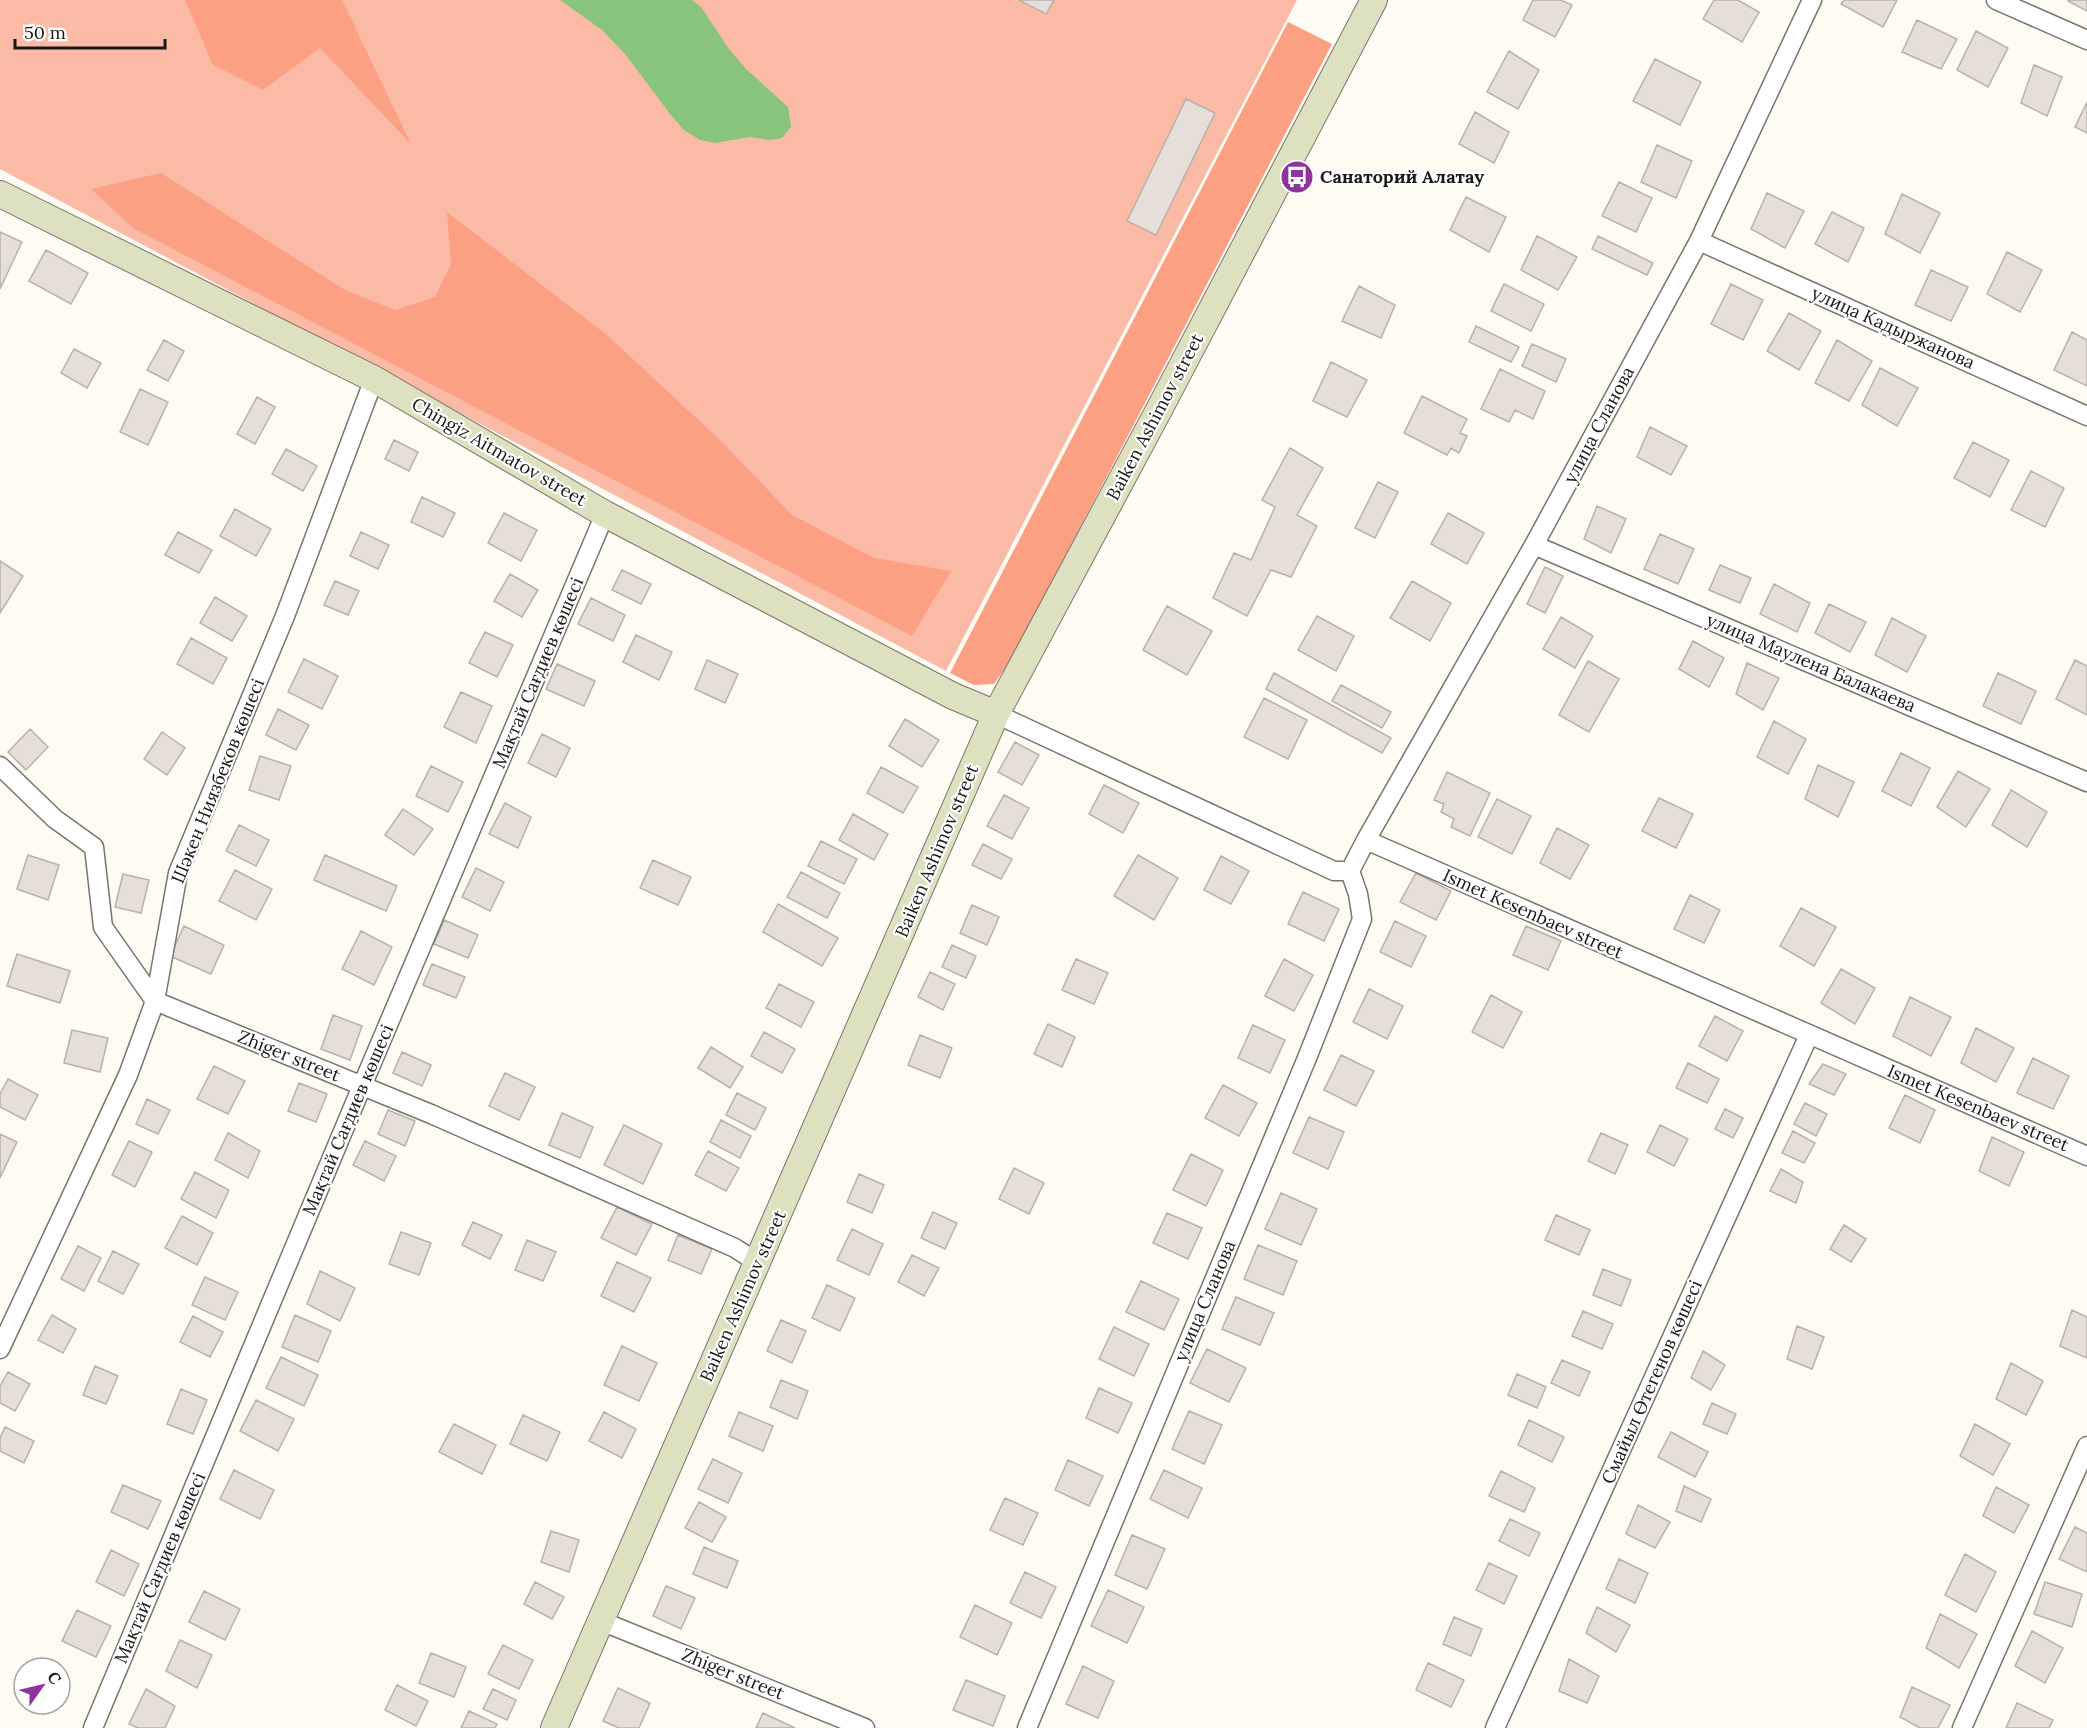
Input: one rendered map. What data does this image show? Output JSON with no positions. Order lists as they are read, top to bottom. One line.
{"streets":{"main road":["Baiken Ashimov street","Chingiz Aitmatov street"],"street":["улица Кадыржанова","улица Сланова","улица Маулена Балакаева","Мақтай Сағдиев көшесі","Шәкен Ниязбеков көшесі","Ismet Kesenbaev street","Zhiger street","Смайыл Өтегенов көшесі"]},"crossings":[["улица Кадыржанова","улица Сланова"],["Baiken Ashimov street","Chingiz Aitmatov street"],["Baiken Ashimov street","Zhiger street"],["улица Сланова","улица Маулена Балакаева"],["улица Сланова","Ismet Kesenbaev street"],["Chingiz Aitmatov street","Мақтай Сағдиев көшесі"],["Chingiz Aitmatov street","Шәкен Ниязбеков көшесі"],["Мақтай Сағдиев көшесі","Zhiger street"],["Шәкен Ниязбеков көшесі","Zhiger street"],["Ismet Kesenbaev street","Смайыл Өтегенов көшесі"]],"places":{"bus stop":["Санаторий Алатау"]},"scale_bar":"50 m","north":"top right"}
